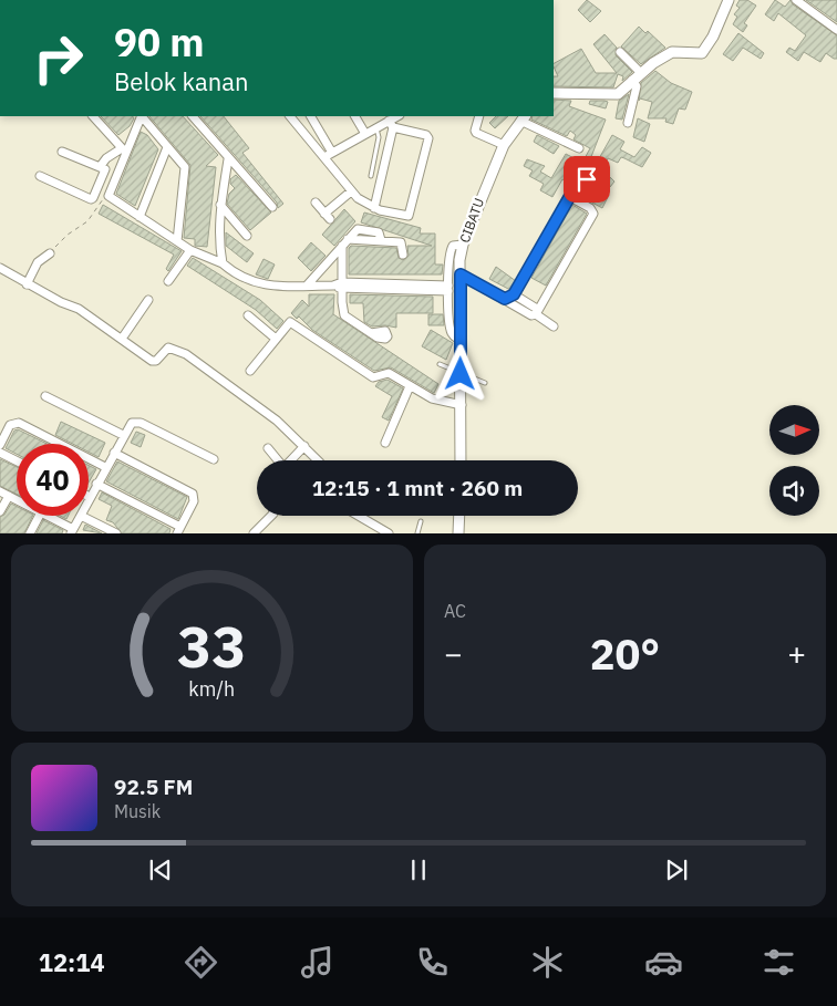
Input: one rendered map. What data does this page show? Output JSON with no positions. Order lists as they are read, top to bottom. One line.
{"streets":{"street":["CIBATU"]},"north":"right","page":{"turn":["90 m","Belok kanan"],"limit":"40","trip":"12:15 · 1 mnt · 260 m","tile":"AC","heat":["−","20°","+"],"song":["92.5 FM","Musik"],"tabs":"12:14","gauge":["33","km/h"]}}
